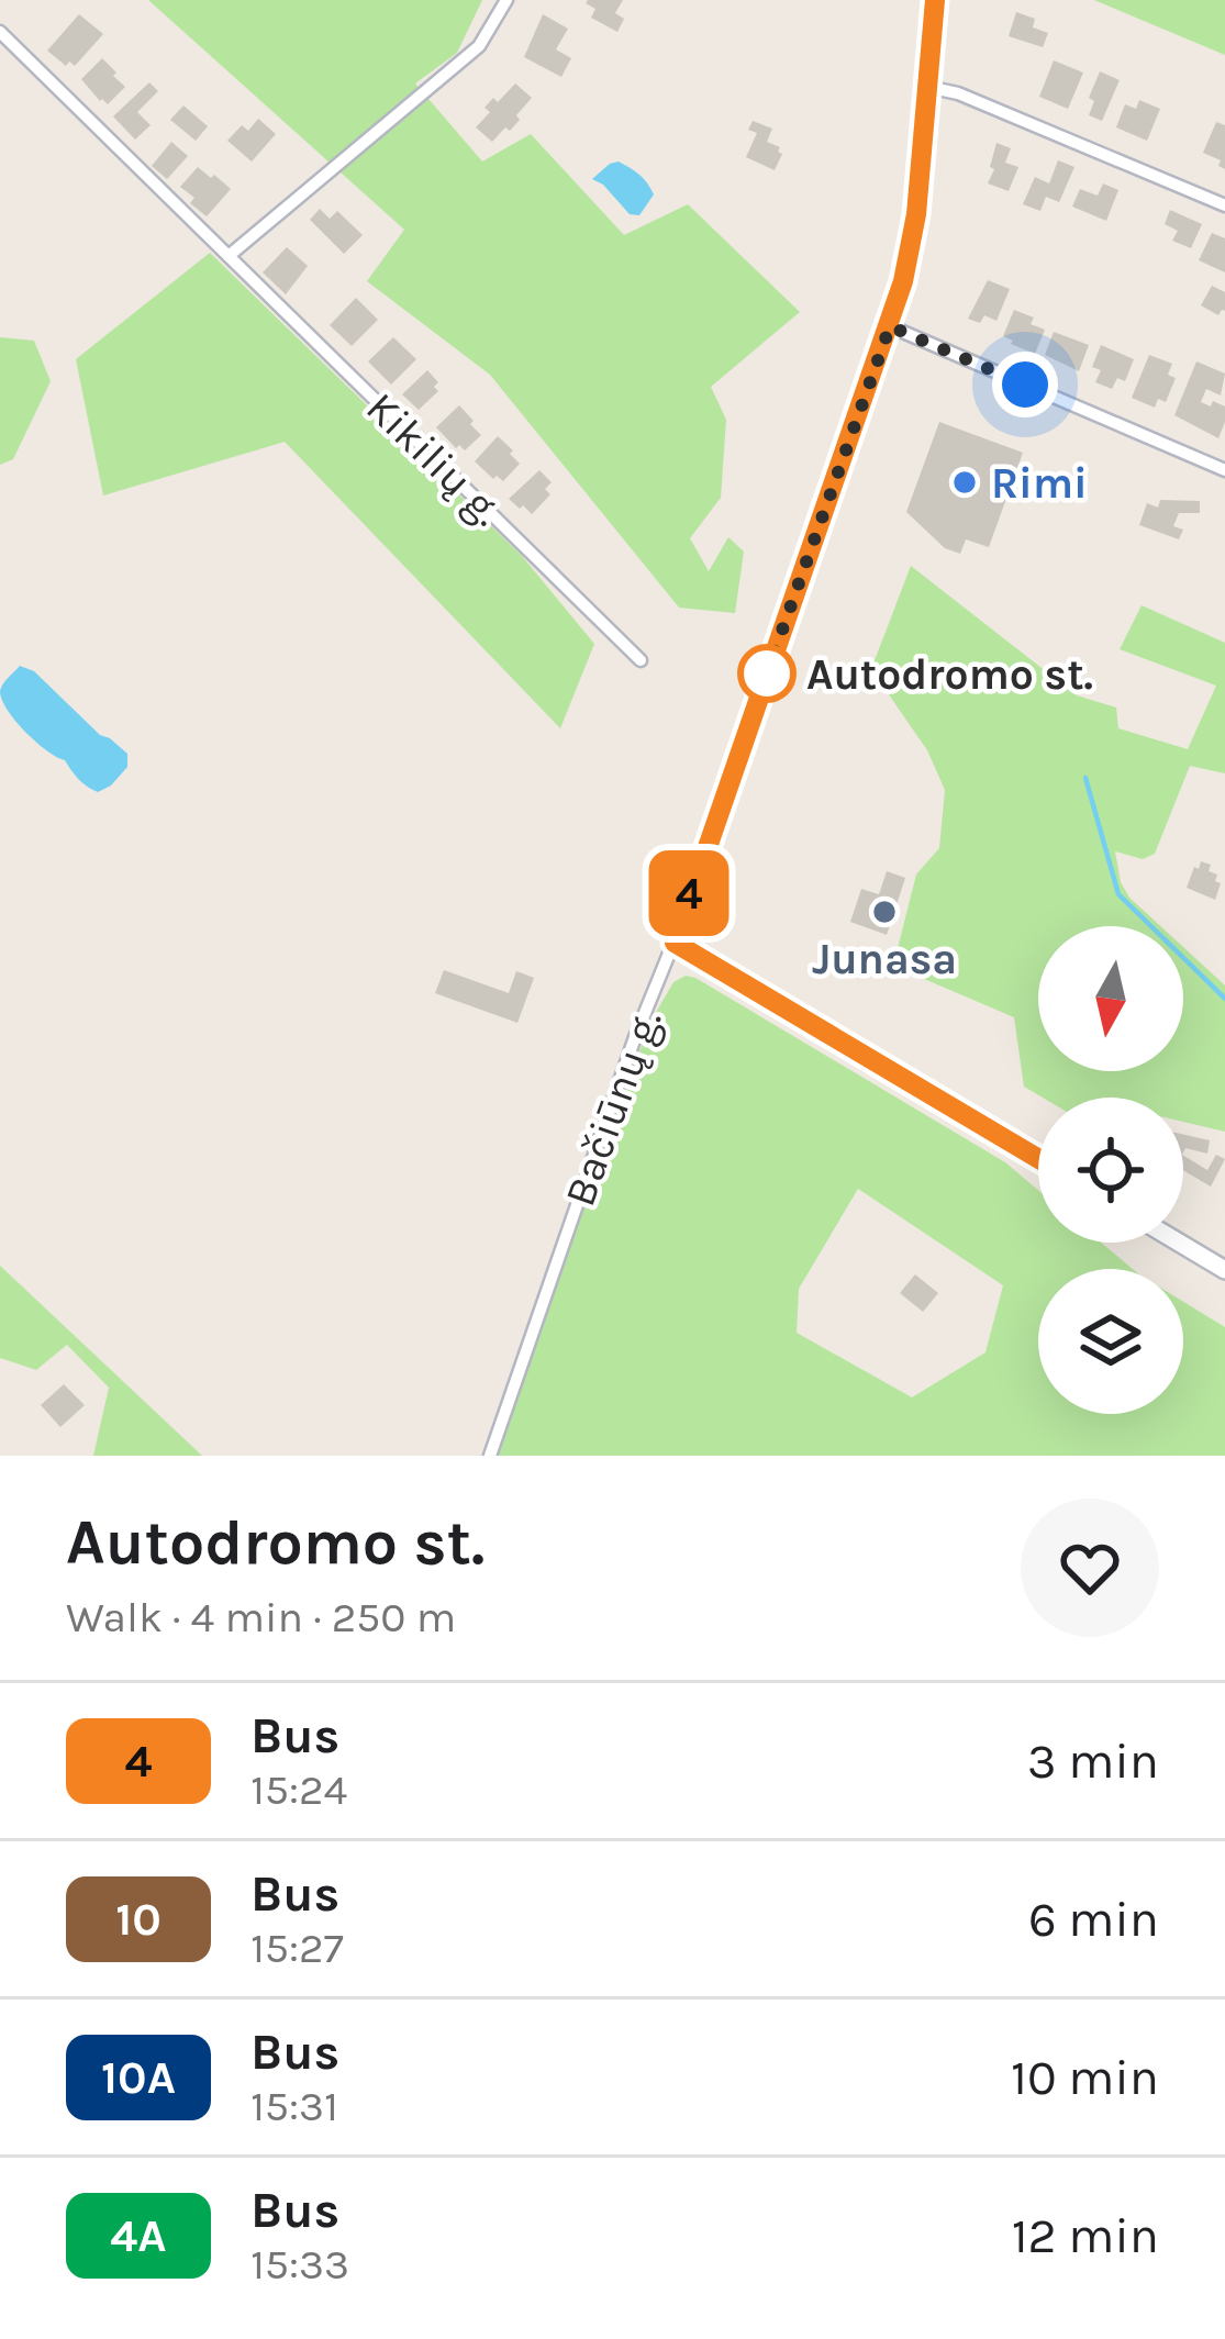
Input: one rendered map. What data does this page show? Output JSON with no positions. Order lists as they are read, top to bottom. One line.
{"streets":{"main road":["Bačiūnų g."],"street":["Kikilių g."]},"places":["Rimi","Autodromo st.","Junasa"],"lines":["bus line 4"],"north":"bottom","page":{"on_map":"4","heading":["Autodromo st.","Walk · 4 min · 250 m"],"list":[{"mark":"4","name":"Bus","note":"15:24","value":"3 min"},{"mark":"10","name":"Bus","note":"15:27","value":"6 min"},{"mark":"10A","name":"Bus","note":"15:31","value":"10 min"},{"mark":"4A","name":"Bus","note":"15:33","value":"12 min"}]}}
